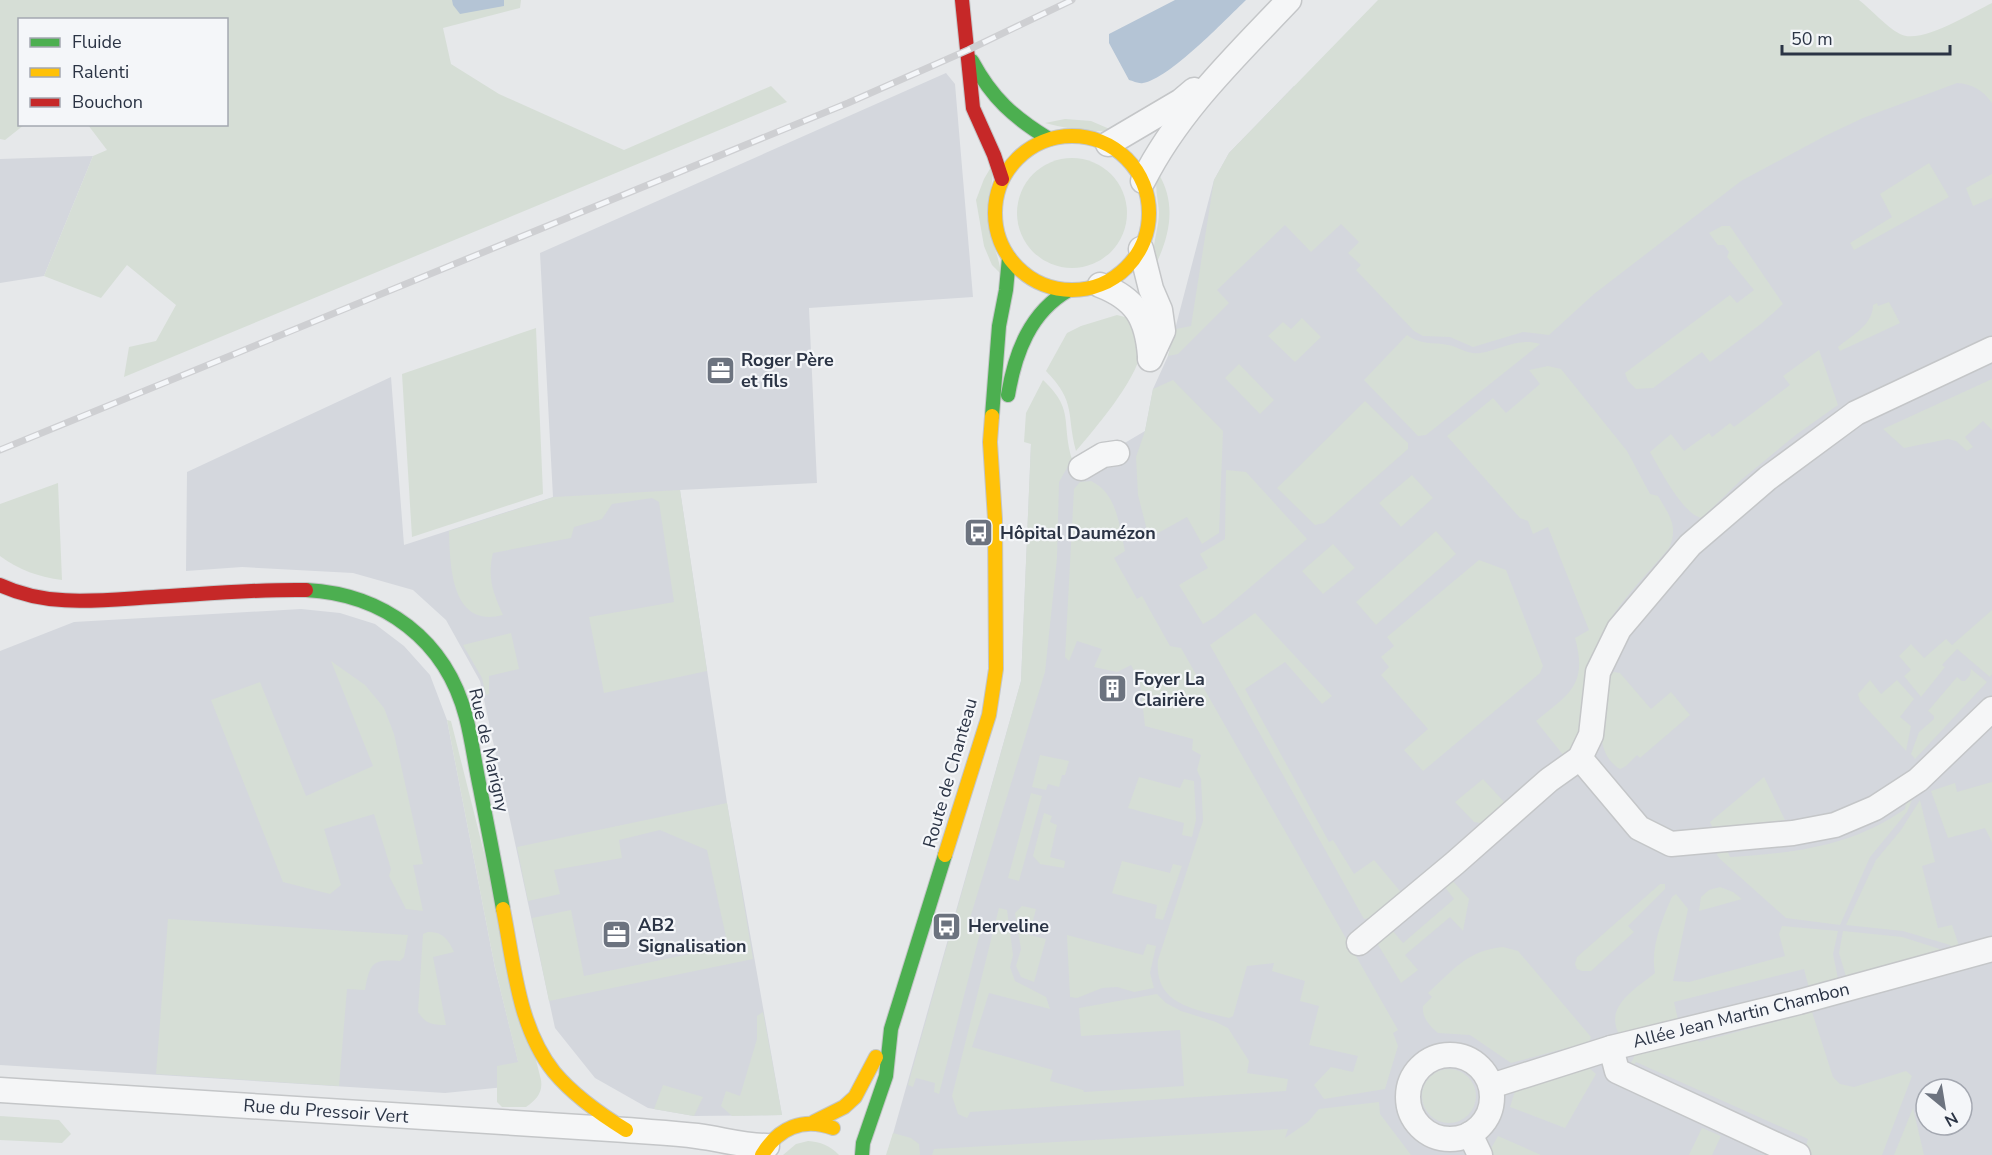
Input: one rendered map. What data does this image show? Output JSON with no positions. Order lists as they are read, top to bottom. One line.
{"streets":{"main road":["Rue de Marigny","Route de Chanteau"],"street":["Allée Jean Martin Chambon","Rue du Pressoir Vert"]},"crossings":[["Rue de Marigny","Rue du Pressoir Vert"],["Route de Chanteau","Rue du Pressoir Vert"]],"places":{"office":["Roger Père et fils","AB2 Signalisation"],"bus stop":["Hôpital Daumézon","Herveline"],"building":["Foyer La Clairière"]},"legend":["Fluide","Ralenti","Bouchon"],"scale_bar":"50 m","north":"bottom right"}
